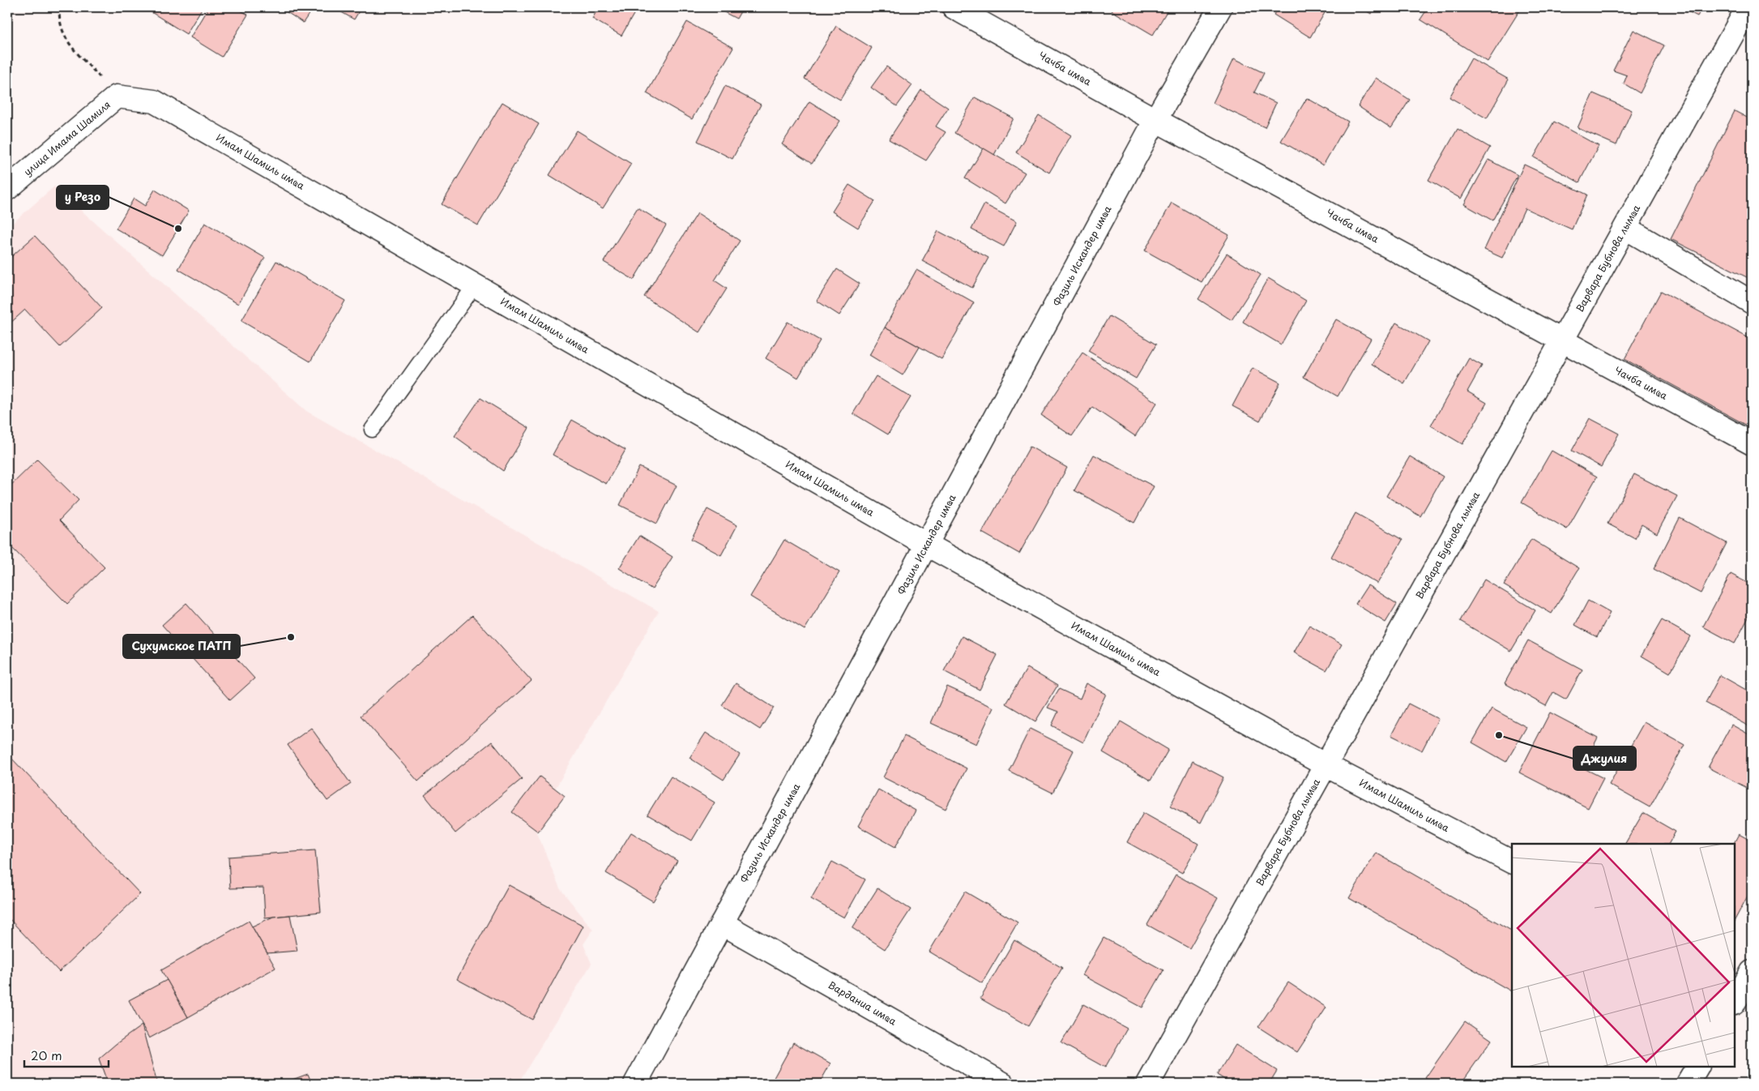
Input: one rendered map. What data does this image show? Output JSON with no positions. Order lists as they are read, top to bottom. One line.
{"streets":{"street":["Чачба имҩа","улица Имама Шамиля","Имам Шамиль имҩа","Фазиль Искандер имҩа","Варвара Бубнова лымҩа","Варданиа имҩа"]},"crossings":[["Чачба имҩа","Фазиль Искандер имҩа"],["Чачба имҩа","Варвара Бубнова лымҩа"],["улица Имама Шамиля","Имам Шамиль имҩа"],["Имам Шамиль имҩа","Фазиль Искандер имҩа"],["Имам Шамиль имҩа","Варвара Бубнова лымҩа"],["Фазиль Искандер имҩа","Варданиа имҩа"]],"places":["у Резо","Сухумское ПАТП","Джулия"],"scale_bar":"20 m"}
